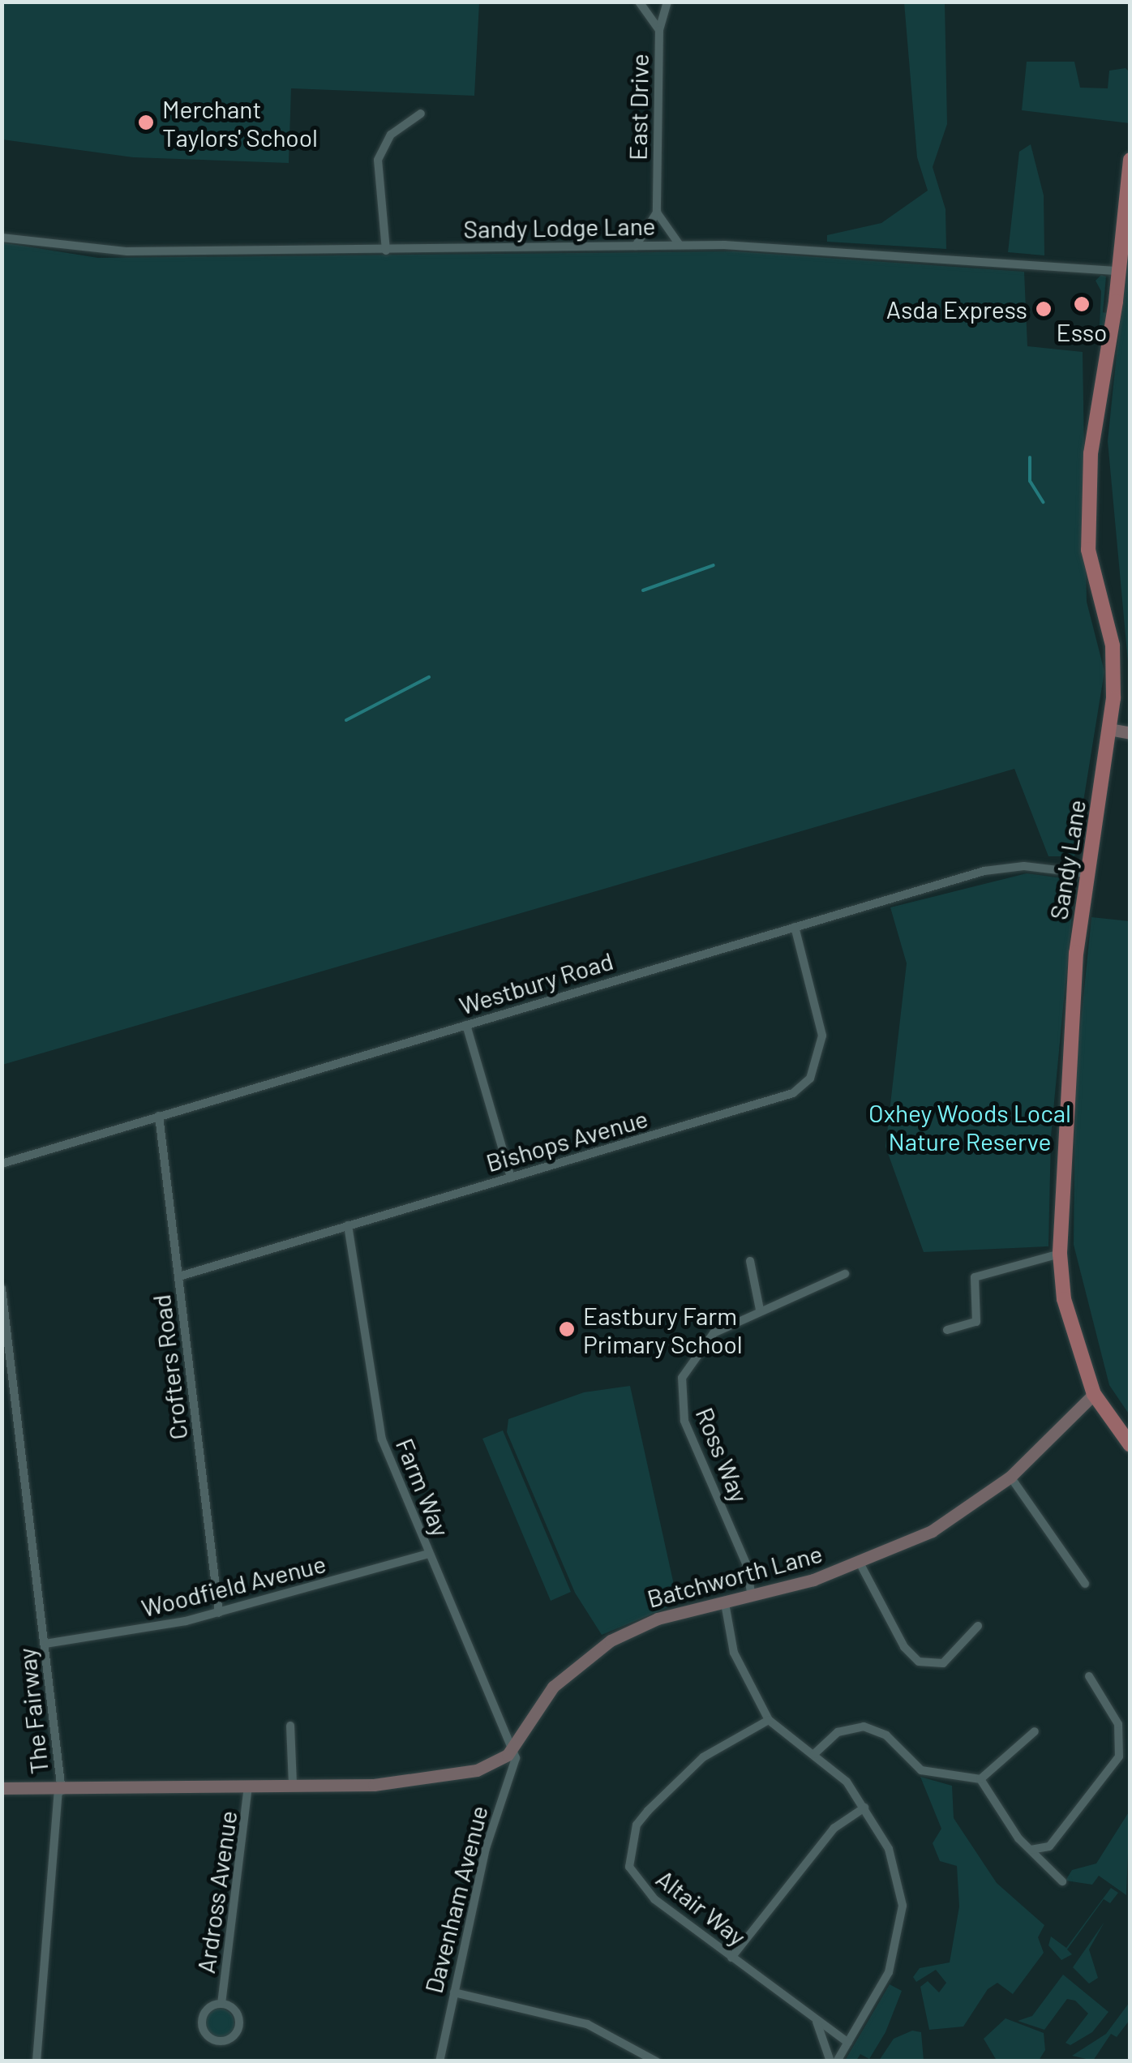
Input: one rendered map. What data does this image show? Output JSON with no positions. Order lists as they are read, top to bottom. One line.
{"streets":{"main road":["Sandy Lane"],"street":["East Drive","Sandy Lodge Lane","Westbury Road","Bishops Avenue","Crofters Road","Ross Way","Farm Way","Batchworth Lane","Woodfield Avenue","The Fairway","Ardross Avenue","Davenham Avenue","Altair Way"]},"crossings":[["Sandy Lodge Lane","Sandy Lane"],["Sandy Lane","Westbury Road"],["Sandy Lane","Batchworth Lane"],["Westbury Road","Bishops Avenue"],["Westbury Road","Crofters Road"],["Bishops Avenue","Crofters Road"],["Bishops Avenue","Farm Way"],["Crofters Road","Woodfield Avenue"],["Ross Way","Batchworth Lane"],["Farm Way","Batchworth Lane"],["Farm Way","Woodfield Avenue"],["Farm Way","Davenham Avenue"],["Batchworth Lane","The Fairway"],["Batchworth Lane","Ardross Avenue"],["Batchworth Lane","Davenham Avenue"],["Woodfield Avenue","The Fairway"]],"parks":["Oxhey Woods Local Nature Reserve"],"places":["Merchant Taylors' School","Esso","Asda Express","Eastbury Farm Primary School"]}
